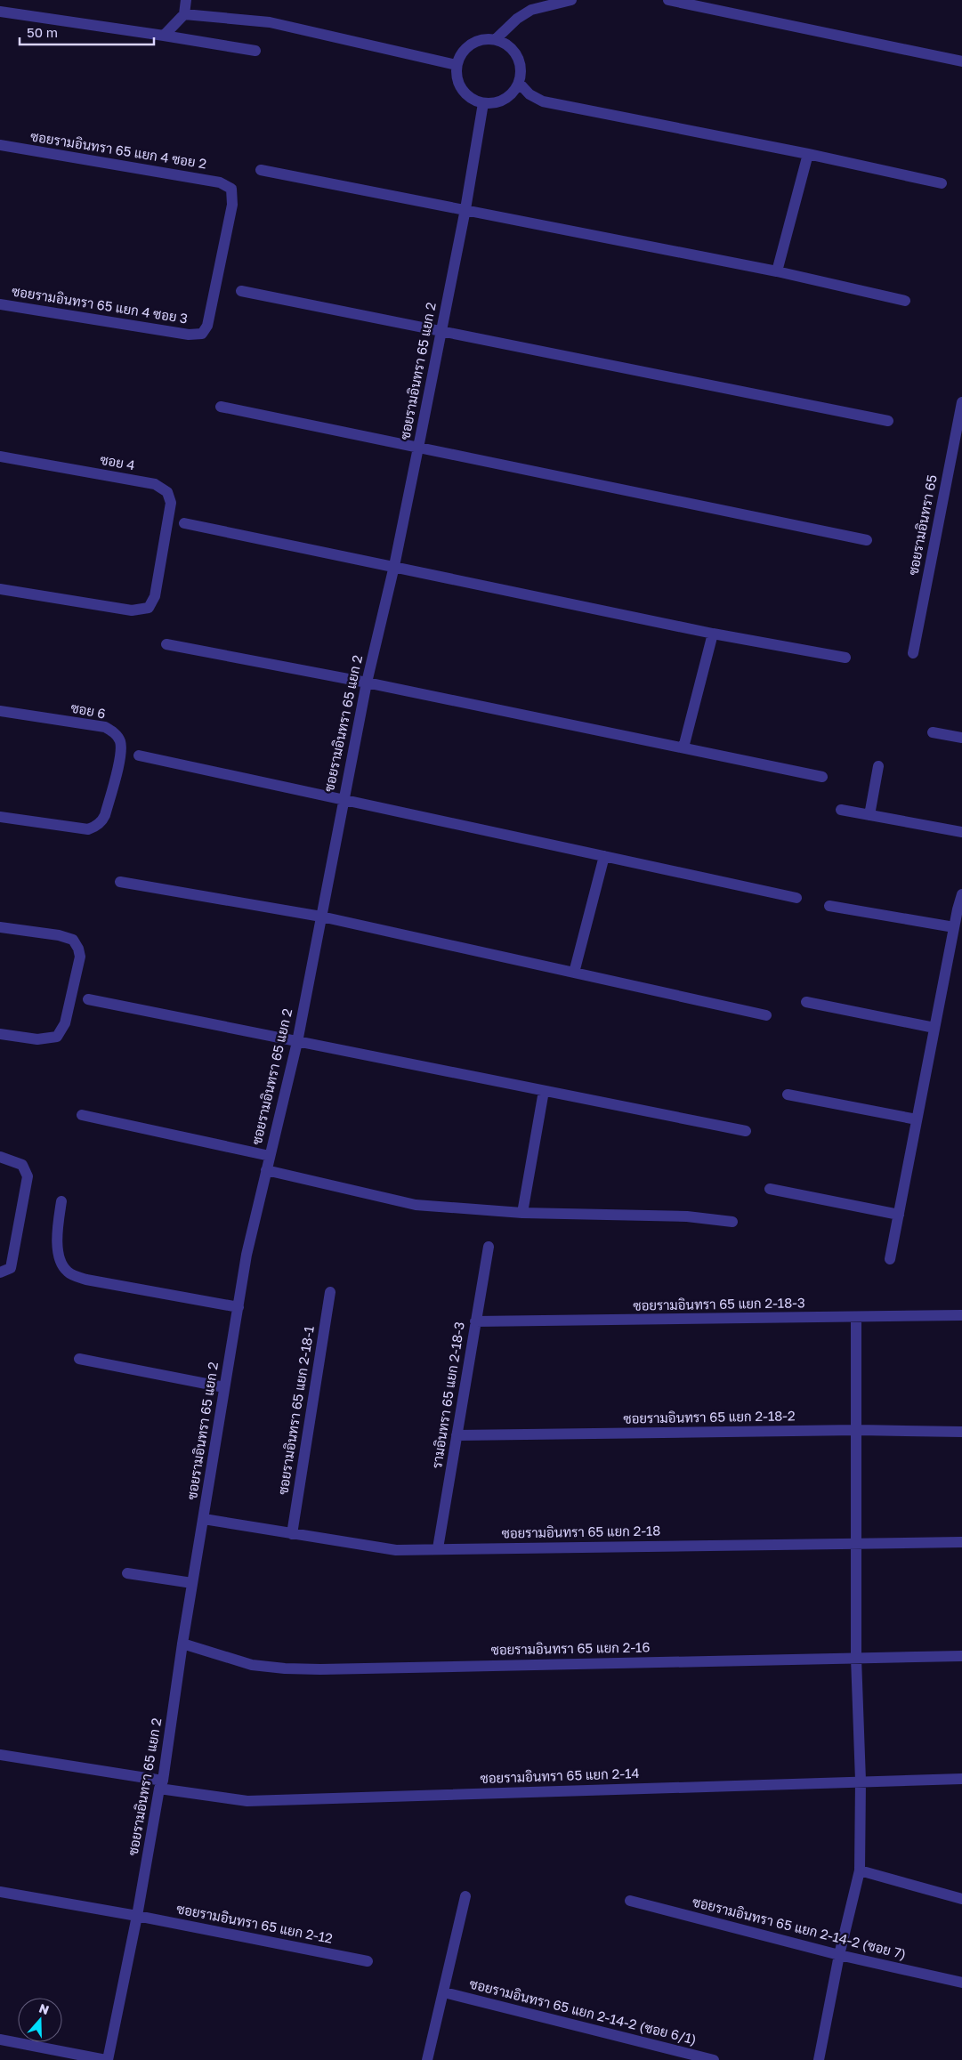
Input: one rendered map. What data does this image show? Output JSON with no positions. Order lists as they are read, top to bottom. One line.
{"streets":{"street":["ซอยรามอินทรา 65 แยก 4 ซอย 2","ซอยรามอินทรา 65 แยก 4 ซอย 3","ซอยรามอินทรา 65 แยก 2","ซอย 4","ซอยรามอินทรา 65","ซอย 6","ซอยรามอินทรา 65 แยก 2-18-3","รามอินทรา 65 แยก 2-18-3","ซอยรามอินทรา 65 แยก 2-18-1","ซอยรามอินทรา 65 แยก 2-18-2","ซอยรามอินทรา 65 แยก 2-18","ซอยรามอินทรา 65 แยก 2-16","ซอยรามอินทรา 65 แยก 2-14","ซอยรามอินทรา 65 แยก 2-12","ซอยรามอินทรา 65 แยก 2-14-2 (ซอย 7)","ซอยรามอินทรา 65 แยก 2-14-2 (ซอย 6/1)"]},"crossings":[["ซอยรามอินทรา 65 แยก 4 ซอย 2","ซอยรามอินทรา 65 แยก 4 ซอย 3"],["ซอยรามอินทรา 65 แยก 2","ซอยรามอินทรา 65 แยก 2-18"],["ซอยรามอินทรา 65 แยก 2","ซอยรามอินทรา 65 แยก 2-16"],["ซอยรามอินทรา 65 แยก 2","ซอยรามอินทรา 65 แยก 2-14"],["ซอยรามอินทรา 65 แยก 2","ซอยรามอินทรา 65 แยก 2-12"],["ซอยรามอินทรา 65 แยก 2-18-3","รามอินทรา 65 แยก 2-18-3"],["รามอินทรา 65 แยก 2-18-3","ซอยรามอินทรา 65 แยก 2-18-2"],["รามอินทรา 65 แยก 2-18-3","ซอยรามอินทรา 65 แยก 2-18"],["ซอยรามอินทรา 65 แยก 2-18-1","ซอยรามอินทรา 65 แยก 2-18"]],"scale_bar":"50 m","north":"top"}
